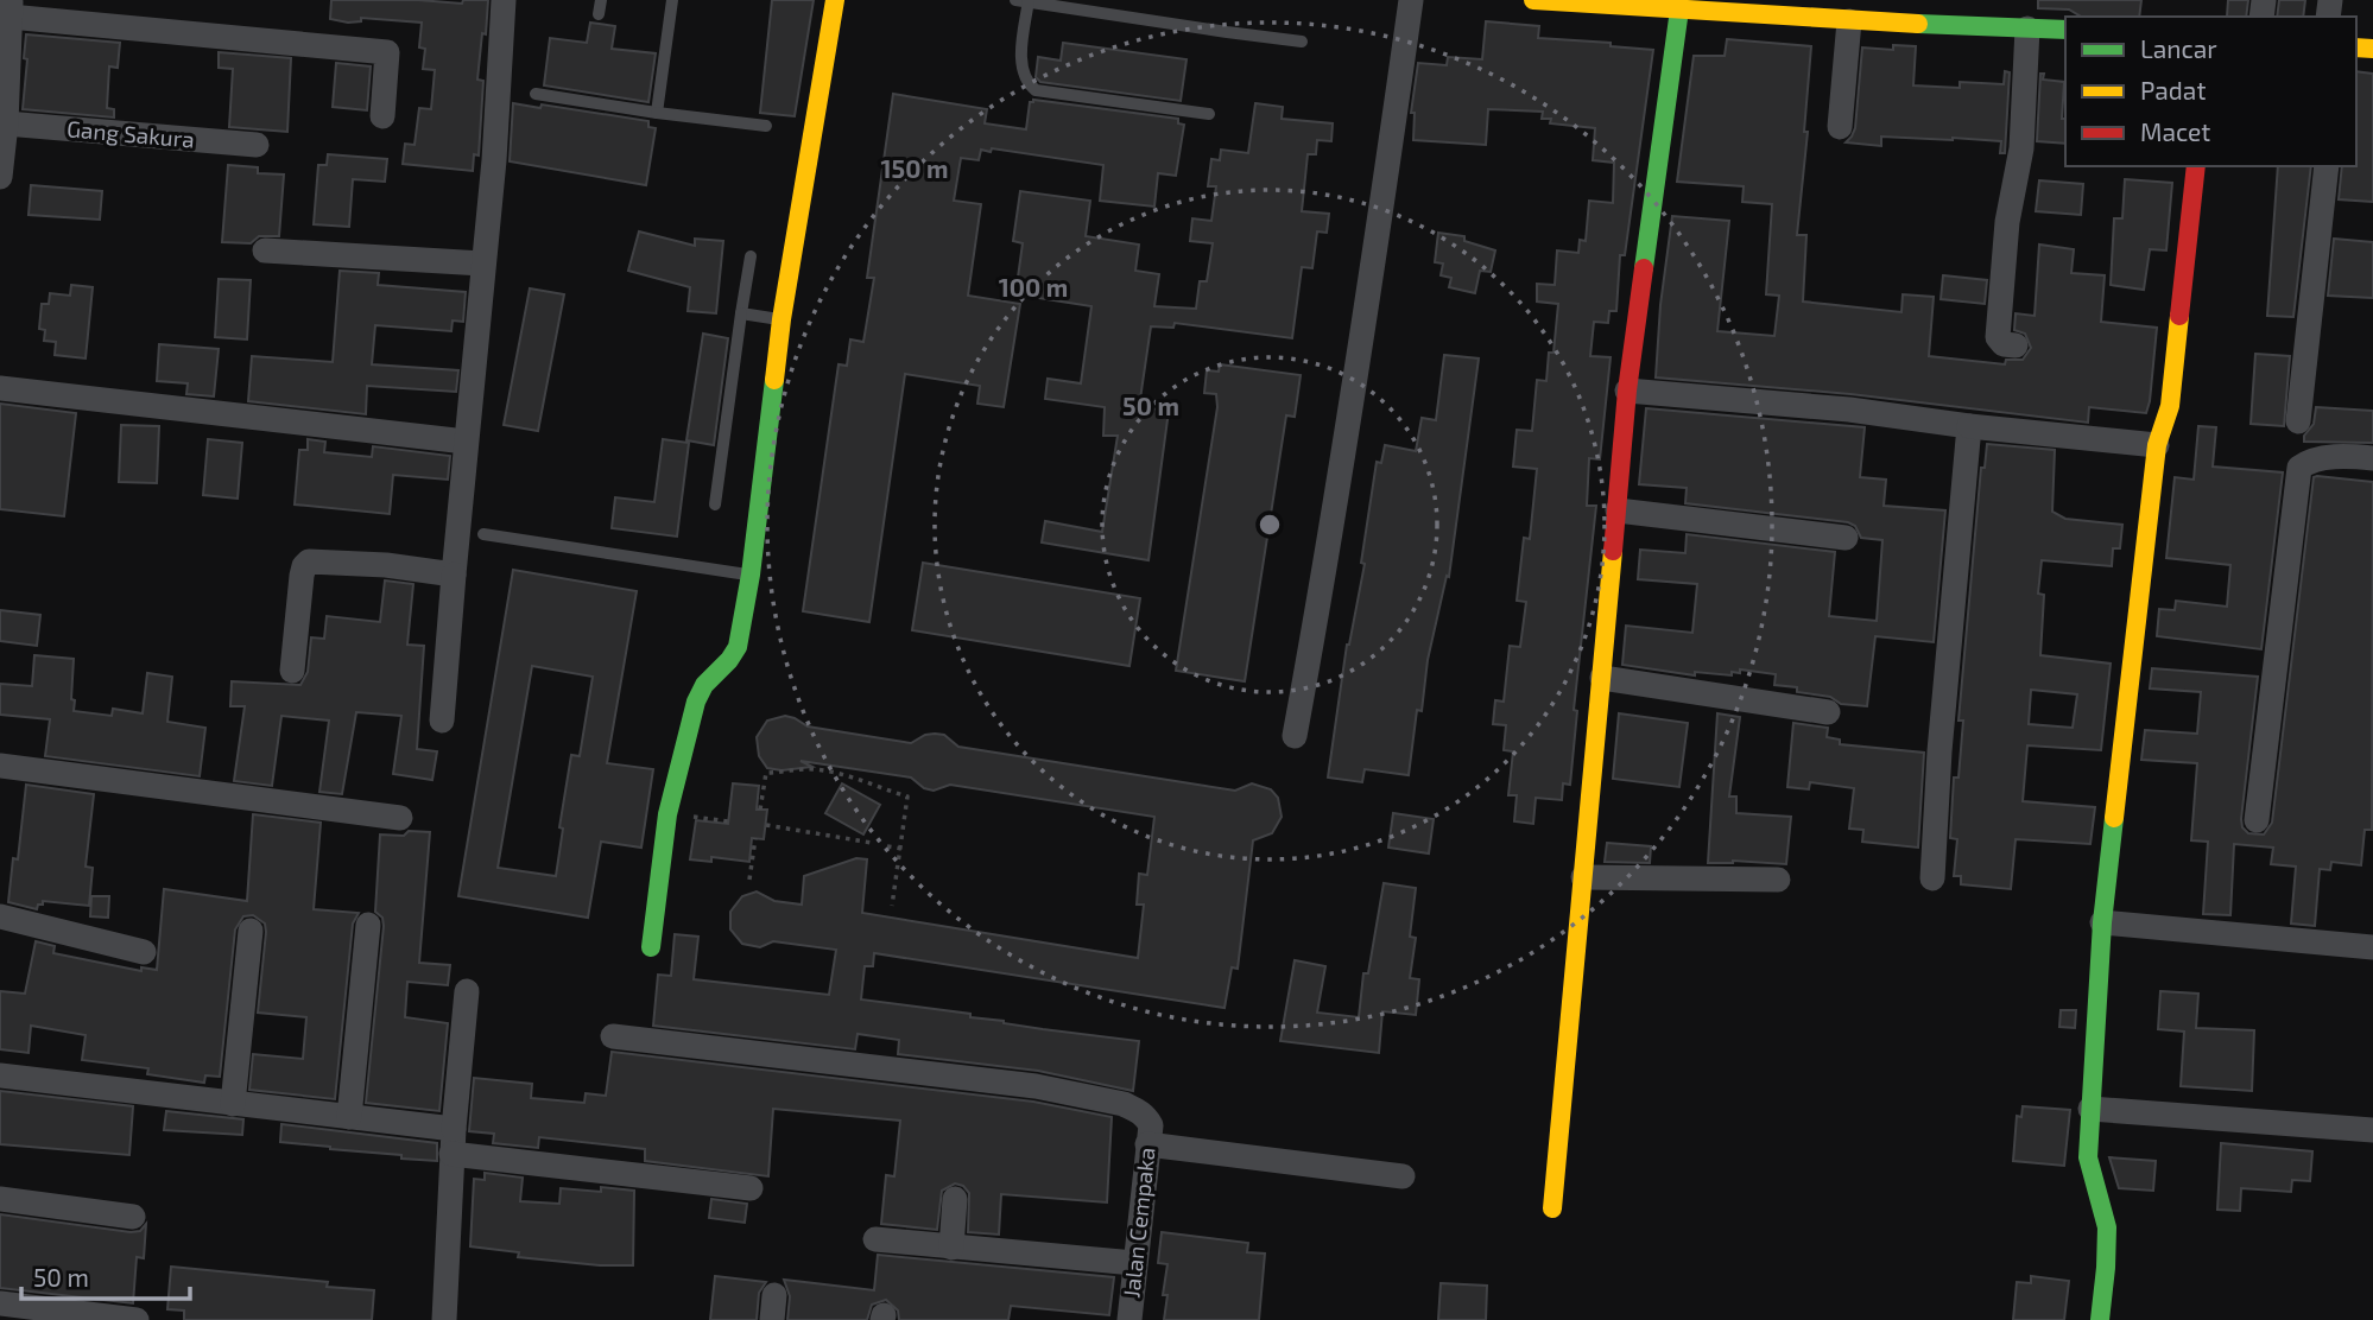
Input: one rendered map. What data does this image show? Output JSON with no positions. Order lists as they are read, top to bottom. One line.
{"streets":{"street":["Gang Sakura","Jalan Cempaka"]},"legend":["Lancar","Padat","Macet"],"scale_bar":"50 m","rings":["150 m","100 m","50 m"]}
